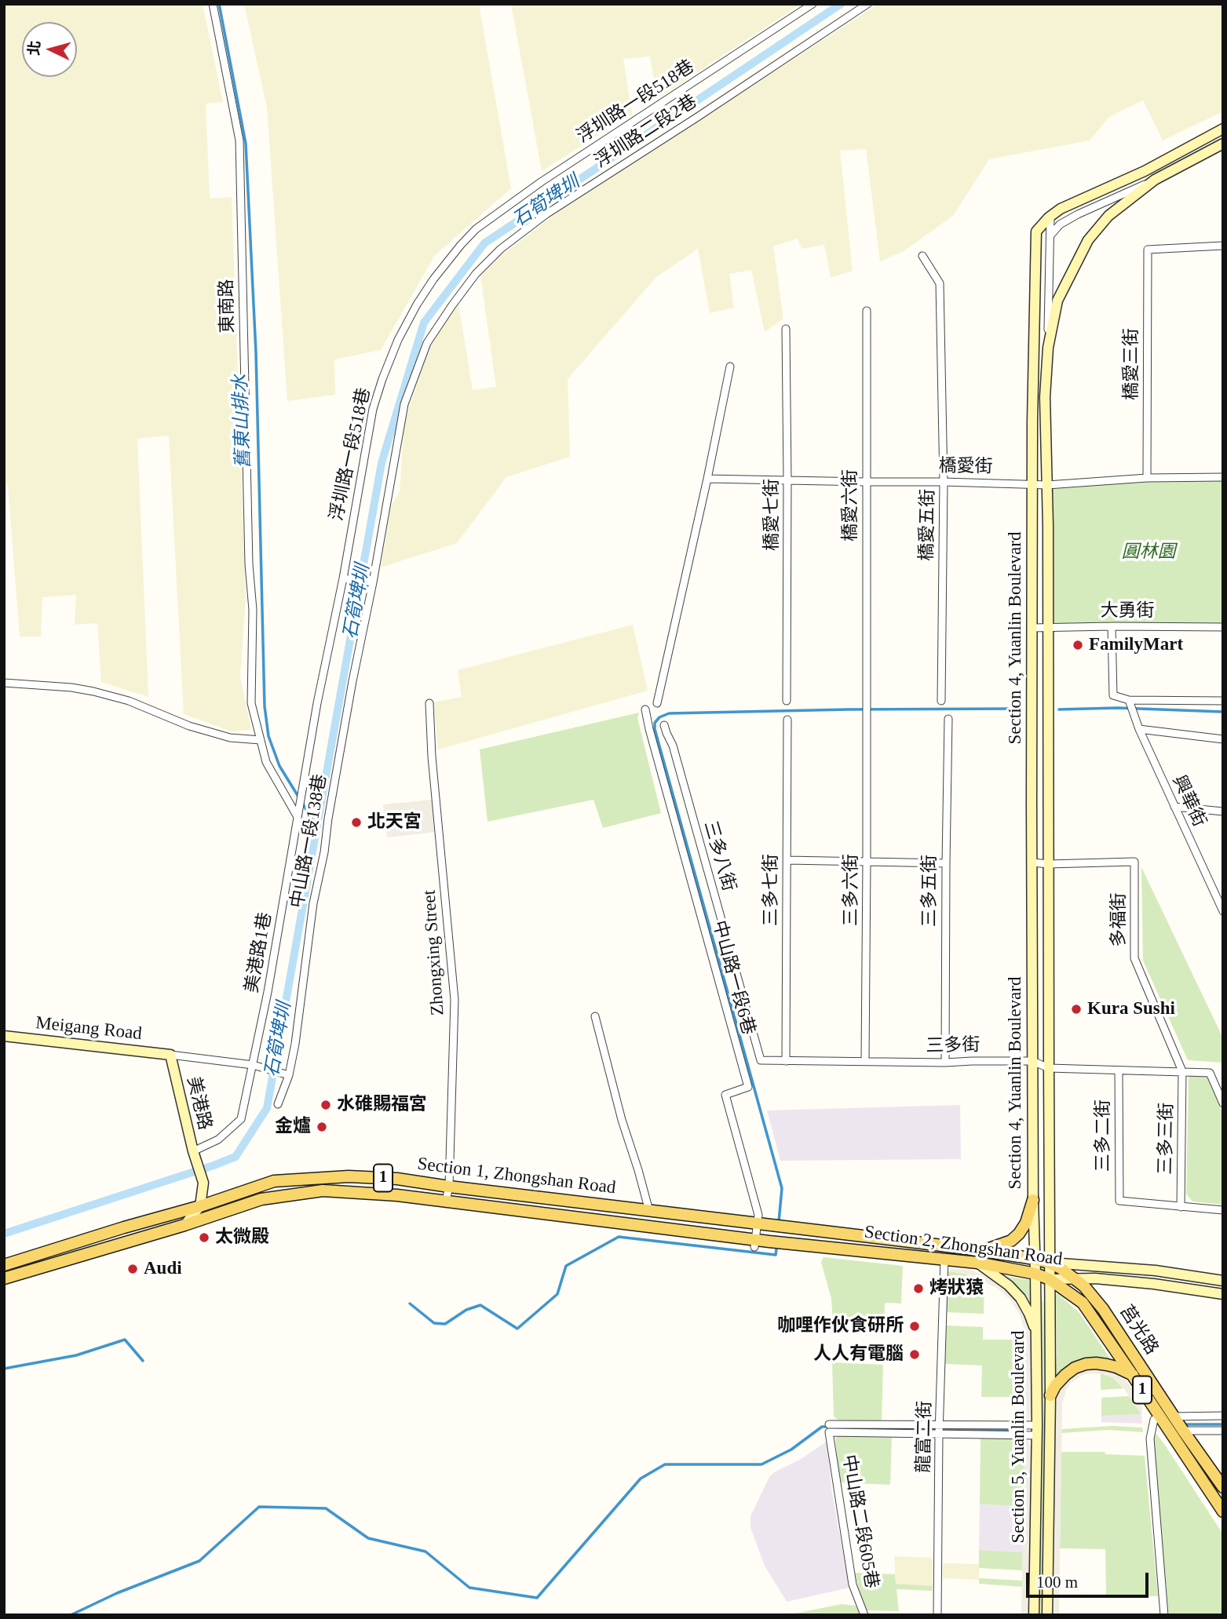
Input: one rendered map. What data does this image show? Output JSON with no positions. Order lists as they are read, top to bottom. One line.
{"streets":{"main road":["Section 4, Yuanlin Boulevard","Meigang Road","美港路","Section 1, Zhongshan Road","1","Section 2, Zhongshan Road","莒光路","Section 5, Yuanlin Boulevard"],"street":["浮圳路一段518巷","浮圳路二段2巷","東南路","橋愛三街","橋愛街","橋愛六街","橋愛七街","橋愛五街","大勇街","興華街","中山路一段138巷","三多八街","三多七街","三多六街","三多五街","多福街","美港路1巷","Zhongxing Street","中山路一段6巷","三多街","三多二街","三多三街","龍富二街","中山路二段605巷"]},"crossings":[["浮圳路一段518巷","美港路1巷"],["浮圳路二段2巷","中山路一段138巷"],["橋愛三街","橋愛街"],["橋愛街","橋愛六街"],["橋愛街","橋愛七街"],["橋愛街","橋愛五街"],["橋愛街","Section 4, Yuanlin Boulevard"],["橋愛六街","三多六街"],["大勇街","Section 4, Yuanlin Boulevard"],["Section 4, Yuanlin Boulevard","多福街"],["Section 4, Yuanlin Boulevard","三多街"],["Section 4, Yuanlin Boulevard","1"],["Section 4, Yuanlin Boulevard","Section 2, Zhongshan Road"],["Section 4, Yuanlin Boulevard","莒光路"],["Section 4, Yuanlin Boulevard","Section 5, Yuanlin Boulevard"],["三多八街","三多街"],["三多七街","三多街"],["三多六街","三多街"],["三多五街","三多街"],["多福街","三多街"],["多福街","三多三街"],["美港路1巷","美港路"],["Zhongxing Street","Section 1, Zhongshan Road"],["中山路一段6巷","Section 1, Zhongshan Road"],["Meigang Road","美港路"],["三多街","三多二街"],["三多街","三多三街"],["美港路","Section 1, Zhongshan Road"],["三多二街","三多三街"],["Section 1, Zhongshan Road","Section 2, Zhongshan Road"],["1","Section 2, Zhongshan Road"],["1","莒光路"],["1","Section 5, Yuanlin Boulevard"],["Section 2, Zhongshan Road","莒光路"],["Section 2, Zhongshan Road","龍富二街"],["Section 2, Zhongshan Road","Section 5, Yuanlin Boulevard"],["龍富二街","中山路二段605巷"]],"water":["石筍埤圳","舊東山排水"],"parks":["圓林園"],"places":["FamilyMart","北天宮","Kura Sushi","水碓賜福宮","金爐","太微殿","Audi","烤狀猿","咖哩作伙食研所","人人有電腦"],"scale_bar":"100 m","north":"left"}
